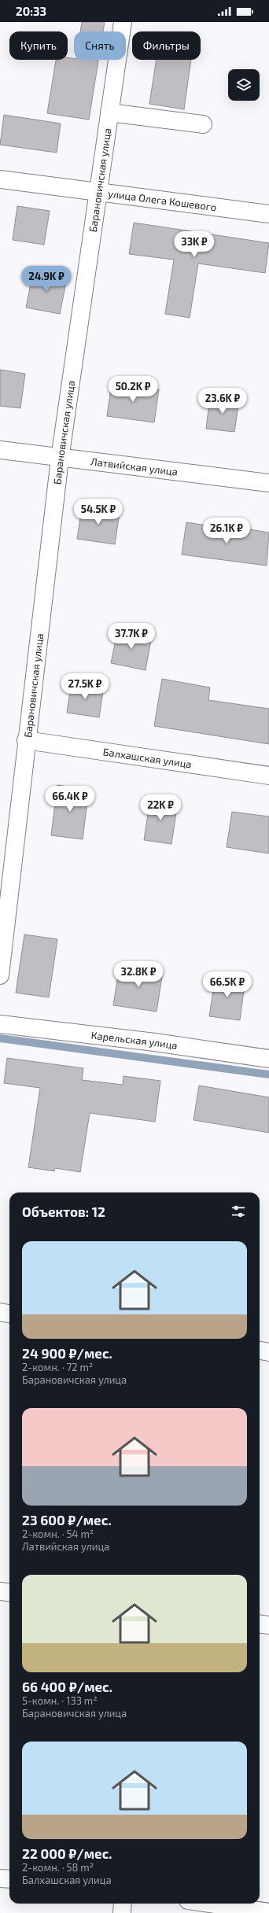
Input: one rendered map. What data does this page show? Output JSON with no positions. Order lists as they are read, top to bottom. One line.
{"streets":{"street":["Барановичская улица","улица Олега Кошевого","Латвийская улица","Балхашская улица","Карельская улица"]},"crossings":[["Барановичская улица","улица Олега Кошевого"],["Барановичская улица","Латвийская улица"],["Барановичская улица","Балхашская улица"]],"page":{"status":"20:33","chip":["Купить","Снять","Фильтры"],"price":["33K ₽","24.9K ₽","50.2K ₽","23.6K ₽","54.5K ₽","26.1K ₽","37.7K ₽","27.5K ₽","66.4K ₽","22K ₽","32.8K ₽","66.5K ₽"],"heading":"Объектов: 12","list":[{"name":"24 900 ₽/мес.","note":"2-комн. · 72 m² · Барановичская улица"},{"name":"23 600 ₽/мес.","note":"2-комн. · 54 m² · Латвийская улица"},{"name":"66 400 ₽/мес.","note":"5-комн. · 133 m² · Барановичская улица"},{"name":"22 000 ₽/мес.","note":"2-комн. · 58 m² · Балхашская улица"}]}}
